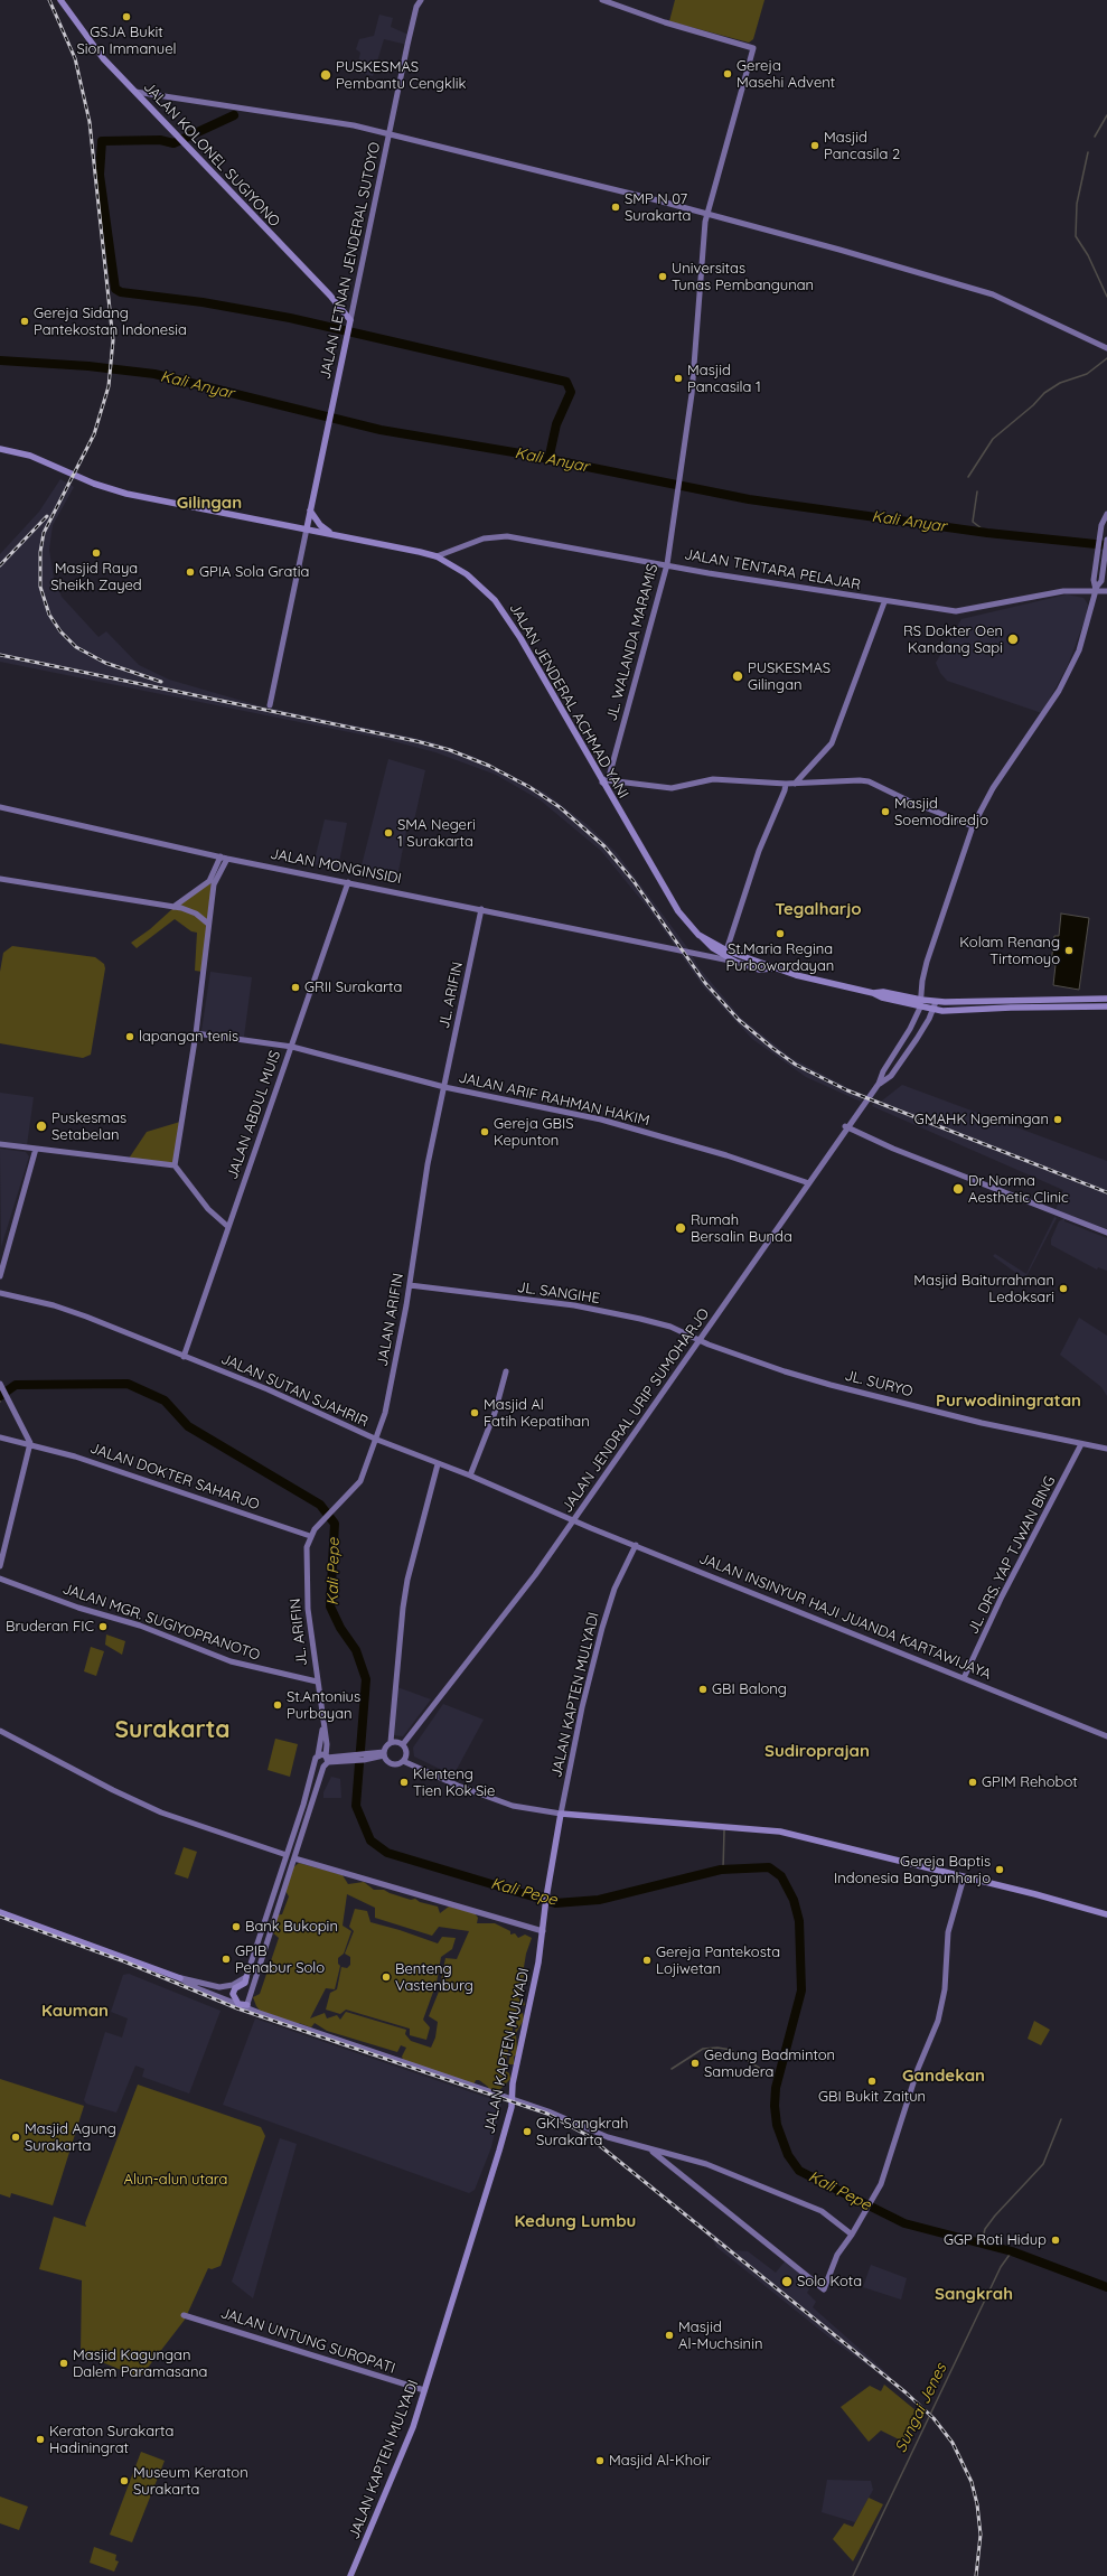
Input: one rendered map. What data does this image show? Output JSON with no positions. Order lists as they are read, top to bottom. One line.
{"streets":{"main road":["JALAN KOLONEL SUGIYONO","JALAN LETNAN JENDERAL SUTOYO","JALAN TENTARA PELAJAR","JL. WALANDA MARAMIS","JALAN JENDERAL ACHMAD YANI","JALAN MONGINSIDI","JL. ARIFIN","JALAN ARIF RAHMAN HAKIM","JALAN ABDUL MUIS","JL. SANGIHE","JALAN ARIFIN","JL. SURYO","JALAN SUTAN SJAHRIR","JALAN JENDRAL URIP SUMOHARJO","JALAN DOKTER SAHARJO","JL. DRS. YAP TJWAN BING","JALAN INSINYUR HAJI JUANDA KARTAWIJAYA","JALAN MGR. SUGIYOPRANOTO","JALAN KAPTEN MULYADI","JALAN UNTUNG SUROPATI"]},"crossings":[["JALAN KOLONEL SUGIYONO","JALAN LETNAN JENDERAL SUTOYO"],["JALAN LETNAN JENDERAL SUTOYO","JALAN JENDERAL ACHMAD YANI"],["JALAN TENTARA PELAJAR","JL. WALANDA MARAMIS"],["JALAN TENTARA PELAJAR","JALAN JENDERAL ACHMAD YANI"],["JALAN TENTARA PELAJAR","JALAN JENDRAL URIP SUMOHARJO"],["JL. WALANDA MARAMIS","JALAN JENDERAL ACHMAD YANI"],["JALAN JENDERAL ACHMAD YANI","JALAN MONGINSIDI"],["JALAN JENDERAL ACHMAD YANI","JALAN JENDRAL URIP SUMOHARJO"],["JALAN MONGINSIDI","JL. ARIFIN"],["JALAN MONGINSIDI","JALAN ABDUL MUIS"],["JL. ARIFIN","JALAN ARIF RAHMAN HAKIM"],["JL. ARIFIN","JALAN ARIFIN"],["JL. ARIFIN","JALAN DOKTER SAHARJO"],["JL. ARIFIN","JALAN MGR. SUGIYOPRANOTO"],["JALAN ARIF RAHMAN HAKIM","JALAN ABDUL MUIS"],["JALAN ARIF RAHMAN HAKIM","JALAN ARIFIN"],["JALAN ARIF RAHMAN HAKIM","JALAN JENDRAL URIP SUMOHARJO"],["JALAN ABDUL MUIS","JALAN SUTAN SJAHRIR"],["JL. SANGIHE","JALAN ARIFIN"],["JL. SANGIHE","JL. SURYO"],["JL. SANGIHE","JALAN JENDRAL URIP SUMOHARJO"],["JALAN ARIFIN","JALAN SUTAN SJAHRIR"],["JALAN ARIFIN","JALAN DOKTER SAHARJO"],["JL. SURYO","JALAN JENDRAL URIP SUMOHARJO"],["JL. SURYO","JL. DRS. YAP TJWAN BING"],["JALAN SUTAN SJAHRIR","JALAN JENDRAL URIP SUMOHARJO"],["JALAN SUTAN SJAHRIR","JALAN INSINYUR HAJI JUANDA KARTAWIJAYA"],["JALAN JENDRAL URIP SUMOHARJO","JALAN INSINYUR HAJI JUANDA KARTAWIJAYA"],["JL. DRS. YAP TJWAN BING","JALAN INSINYUR HAJI JUANDA KARTAWIJAYA"],["JALAN INSINYUR HAJI JUANDA KARTAWIJAYA","JALAN KAPTEN MULYADI"],["JALAN KAPTEN MULYADI","JALAN UNTUNG SUROPATI"]],"districts":["Gilingan","Tegalharjo","Purwodiningratan","Surakarta","Sudiroprajan","Kauman","Gandekan","Kedung Lumbu","Sangkrah"],"water":["Kali Anyar","Kali Pepe","Sungai Jenes"],"parks":["Alun-alun utara"],"places":["GSJA Bukit Sion Immanuel","Gereja Masehi Advent","PUSKESMAS Pembantu Cengklik","Masjid Pancasila 2","SMP N 07 Surakarta","Universitas Tunas Pembangunan","Gereja Sidang Pantekostan Indonesia","Masjid Pancasila 1","Masjid Raya Sheikh Zayed","GPIA Sola Gratia","RS Dokter Oen Kandang Sapi","PUSKESMAS Gilingan","Masjid Soemodiredjo","SMA Negeri 1 Surakarta","St.Maria Regina Purbowardayan","Kolam Renang Tirtomoyo","GRII Surakarta","lapangan tenis","GMAHK Ngemingan","Puskesmas Setabelan","Gereja GBIS Kepunton","Dr Norma Aesthetic Clinic","Rumah Bersalin Bunda","Masjid Baiturrahman Ledoksari","Masjid Al Fatih Kepatihan","Bruderan FIC","GBI Balong","St.Antonius Purbayan","Klenteng Tien Kok Sie","GPIM Rehobot","Gereja Baptis Indonesia Bangunharjo","Bank Bukopin","GPIB Penabur Solo","Gereja Pantekosta Lojiwetan","Benteng Vastenburg","Gedung Badminton Samudera","GBI Bukit Zaitun","GKI Sangkrah Surakarta","Masjid Agung Surakarta","GGP Roti Hidup","Solo Kota","Masjid Al-Muchsinin","Masjid Kagungan Dalem Paramasana","Keraton Surakarta Hadiningrat","Masjid Al-Khoir","Museum Keraton Surakarta"]}
